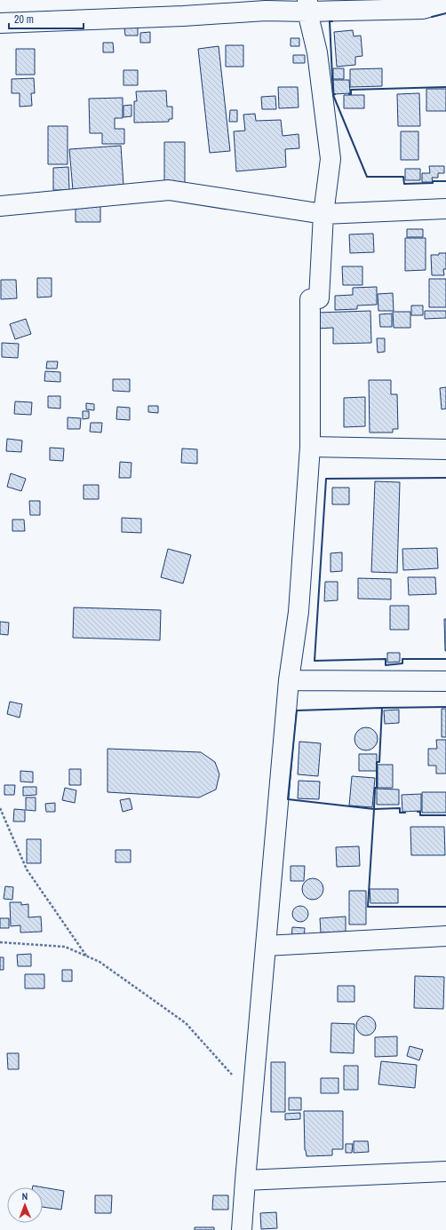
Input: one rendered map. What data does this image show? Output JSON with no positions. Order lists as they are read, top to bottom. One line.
{"scale_bar":"20 m","north":"top"}
